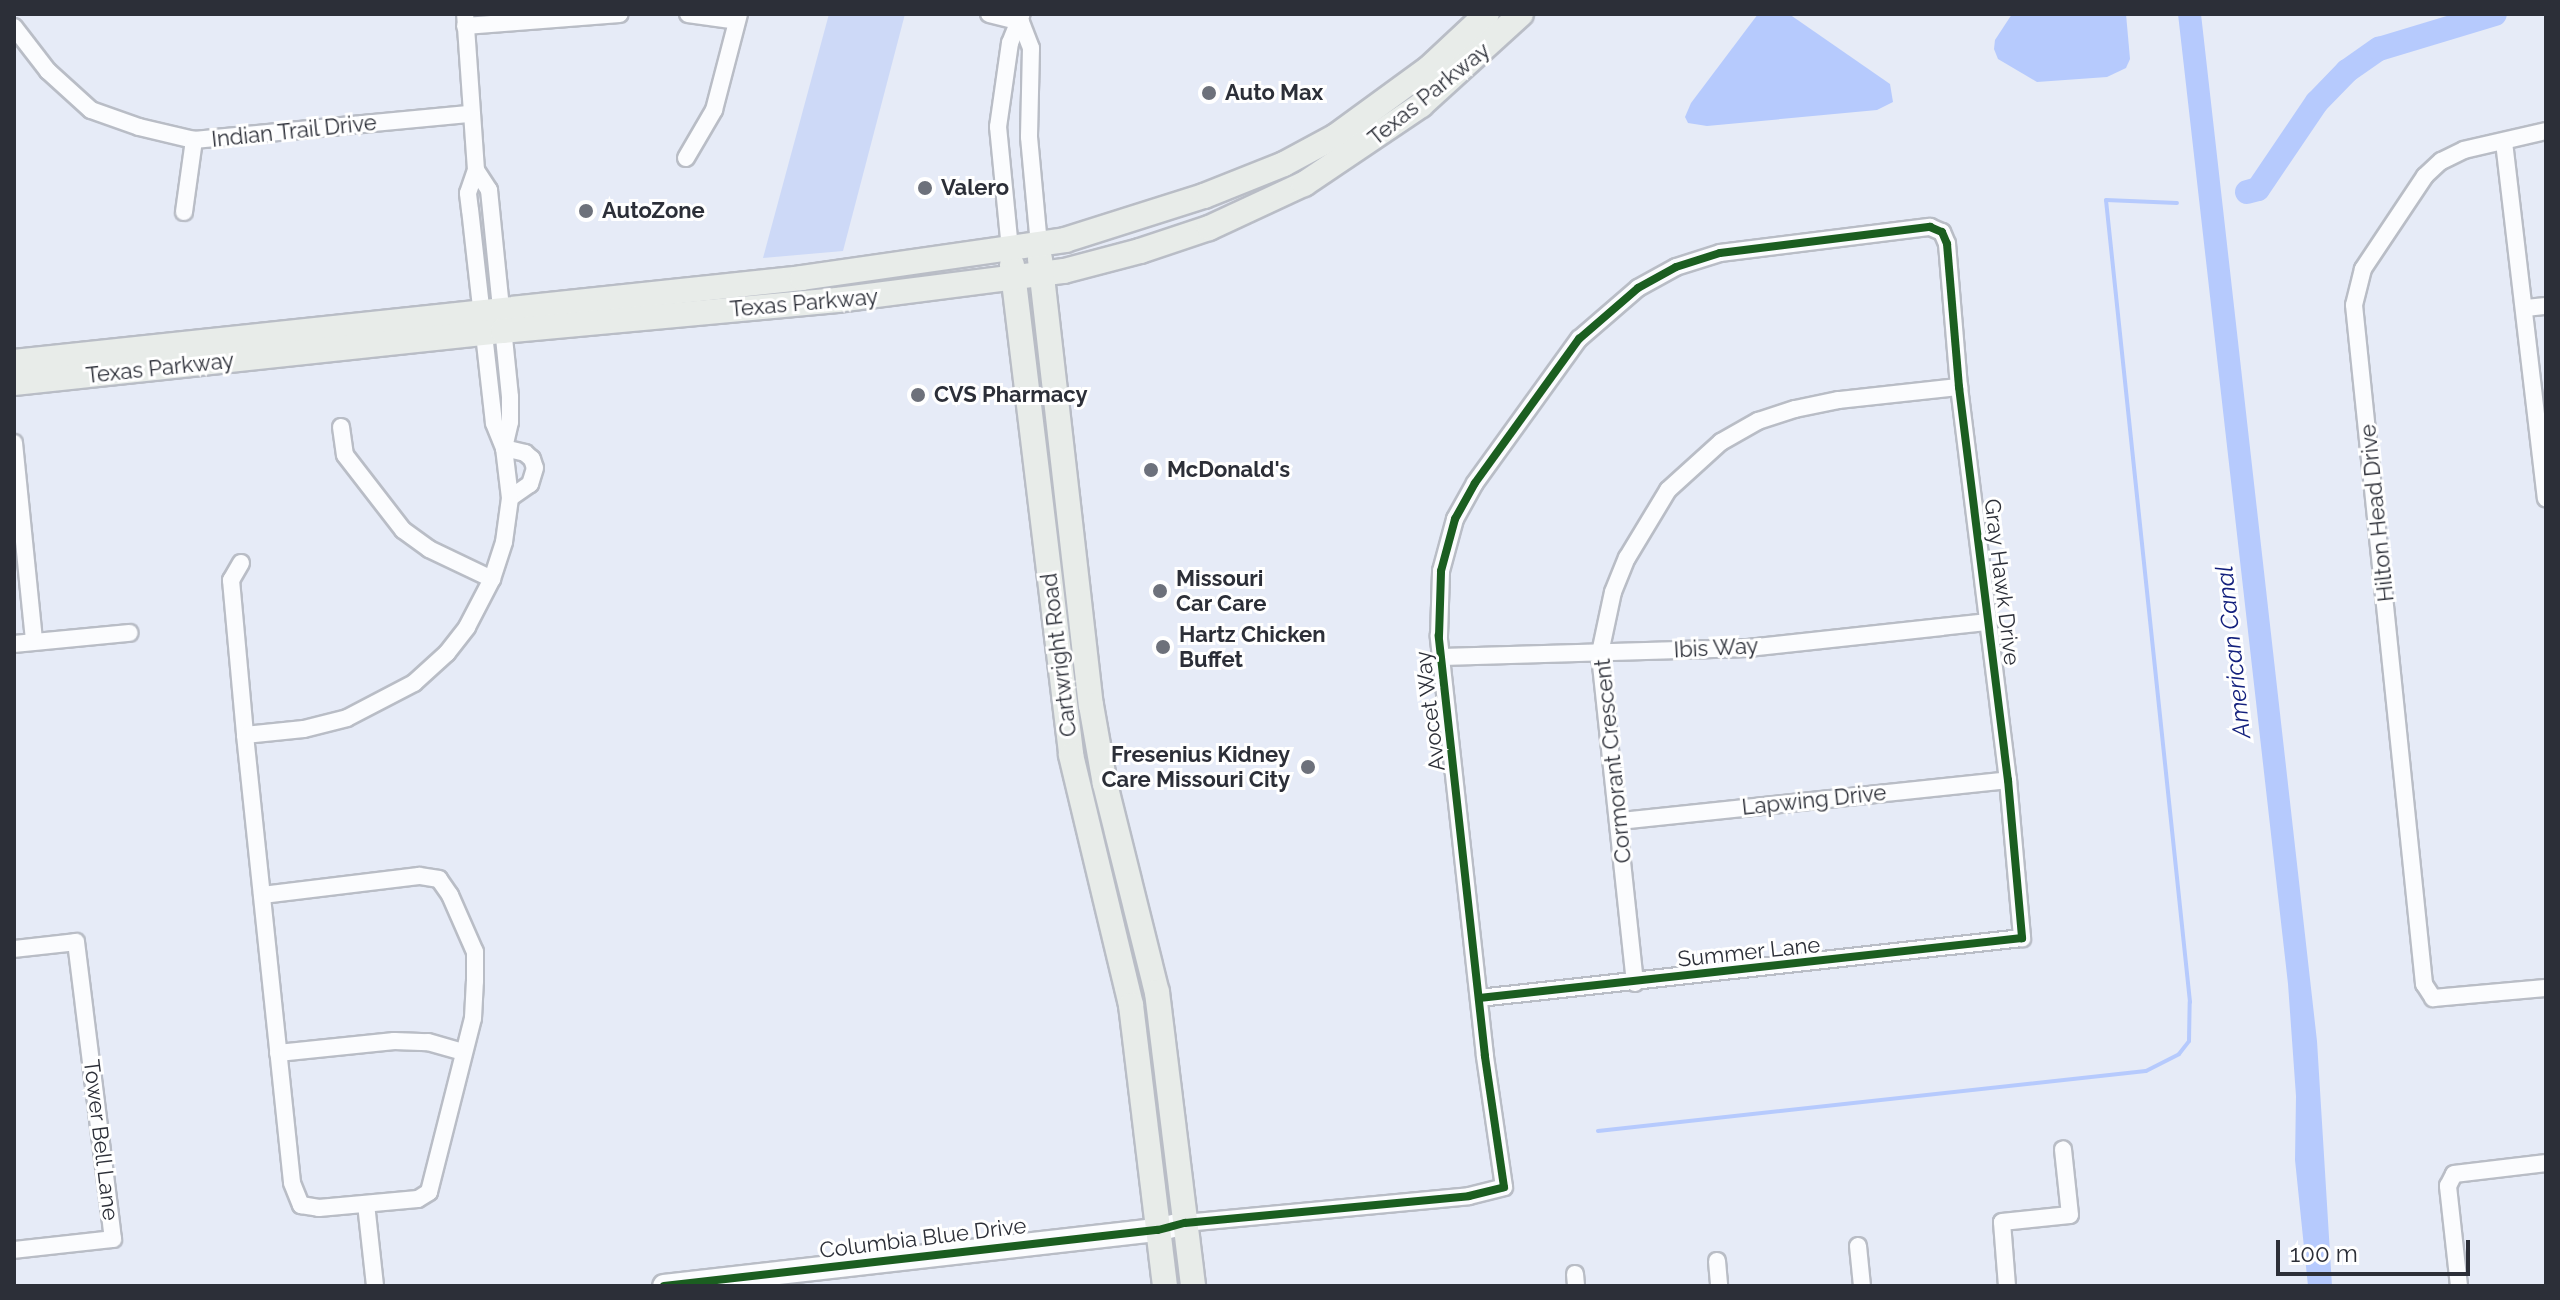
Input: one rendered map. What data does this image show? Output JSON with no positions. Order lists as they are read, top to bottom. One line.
{"streets":{"main road":["Texas Parkway","Cartwright Road"],"street":["Indian Trail Drive","Hilton Head Drive","Gray Hawk Drive","Ibis Way","Avocet Way","Cormorant Crescent","Lapwing Drive","Summer Lane","Tower Bell Lane","Columbia Blue Drive"]},"crossings":[["Texas Parkway","Cartwright Road"],["Gray Hawk Drive","Ibis Way"],["Gray Hawk Drive","Avocet Way"],["Gray Hawk Drive","Cormorant Crescent"],["Gray Hawk Drive","Lapwing Drive"],["Gray Hawk Drive","Summer Lane"],["Ibis Way","Avocet Way"],["Ibis Way","Cormorant Crescent"],["Cartwright Road","Avocet Way"],["Cartwright Road","Columbia Blue Drive"],["Avocet Way","Summer Lane"],["Avocet Way","Columbia Blue Drive"],["Cormorant Crescent","Lapwing Drive"],["Cormorant Crescent","Summer Lane"]],"water":["American Canal"],"places":["Auto Max","Valero","AutoZone","CVS Pharmacy","McDonald's","Missouri Car Care","Hartz Chicken Buffet","Fresenius Kidney Care Missouri City"],"scale_bar":"100 m"}
